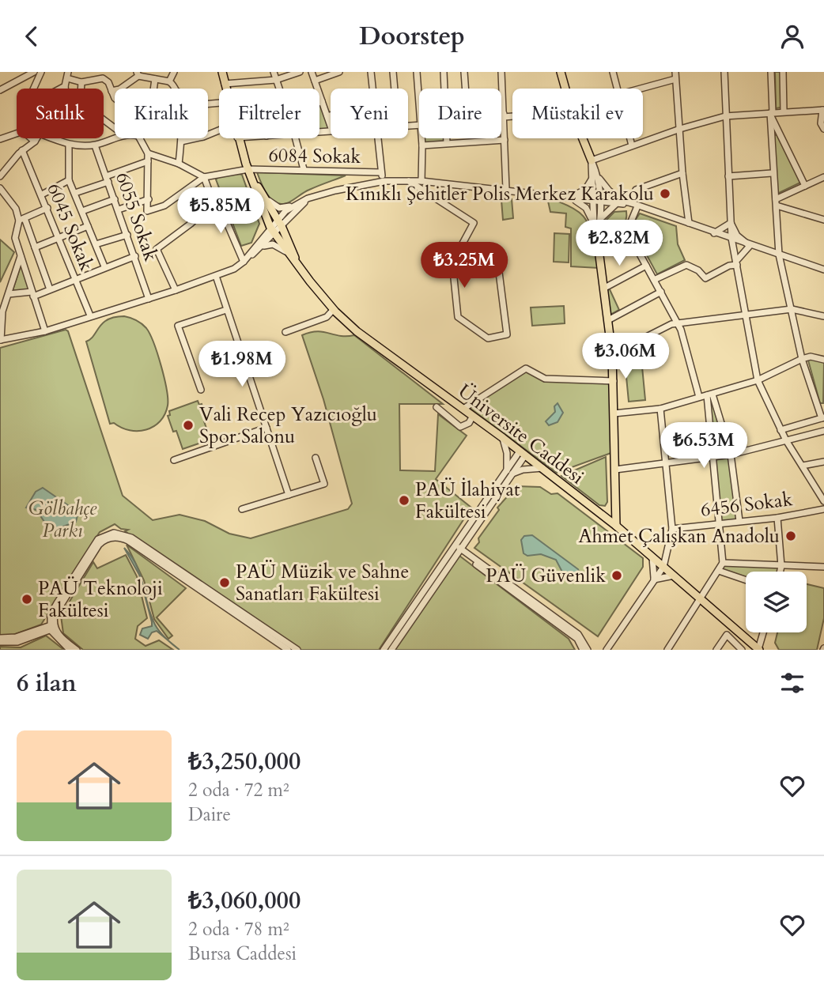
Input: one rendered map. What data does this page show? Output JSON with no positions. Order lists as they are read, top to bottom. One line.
{"streets":{"main road":["Üniversite Caddesi"],"street":["6084 Sokak","6055 Sokak","6045 Sokak","6456 Sokak"]},"parks":["Gölbahçe Parkı"],"places":["Kınıklı Şehitler Polis Merkez Karakolu","Vali Recep Yazıcıoğlu Spor Salonu","PAÜ İlahiyat Fakültesi","Ahmet Çalışkan Anadolu","PAÜ Güvenlik","PAÜ Müzik ve Sahne Sanatları Fakültesi","PAÜ Teknoloji Fakültesi"],"page":{"header":"Doorstep","chip":["Satılık","Kiralık","Filtreler","Yeni","Daire","Müstakil ev"],"price":["₺5.85M","₺2.82M","₺3.25M","₺3.06M","₺1.98M","₺6.53M"],"heading":"6 ilan","list":[{"name":"₺3,250,000","note":"2 oda · 72 m² · Daire"},{"name":"₺3,060,000","note":"2 oda · 78 m² · Bursa Caddesi"}]}}
